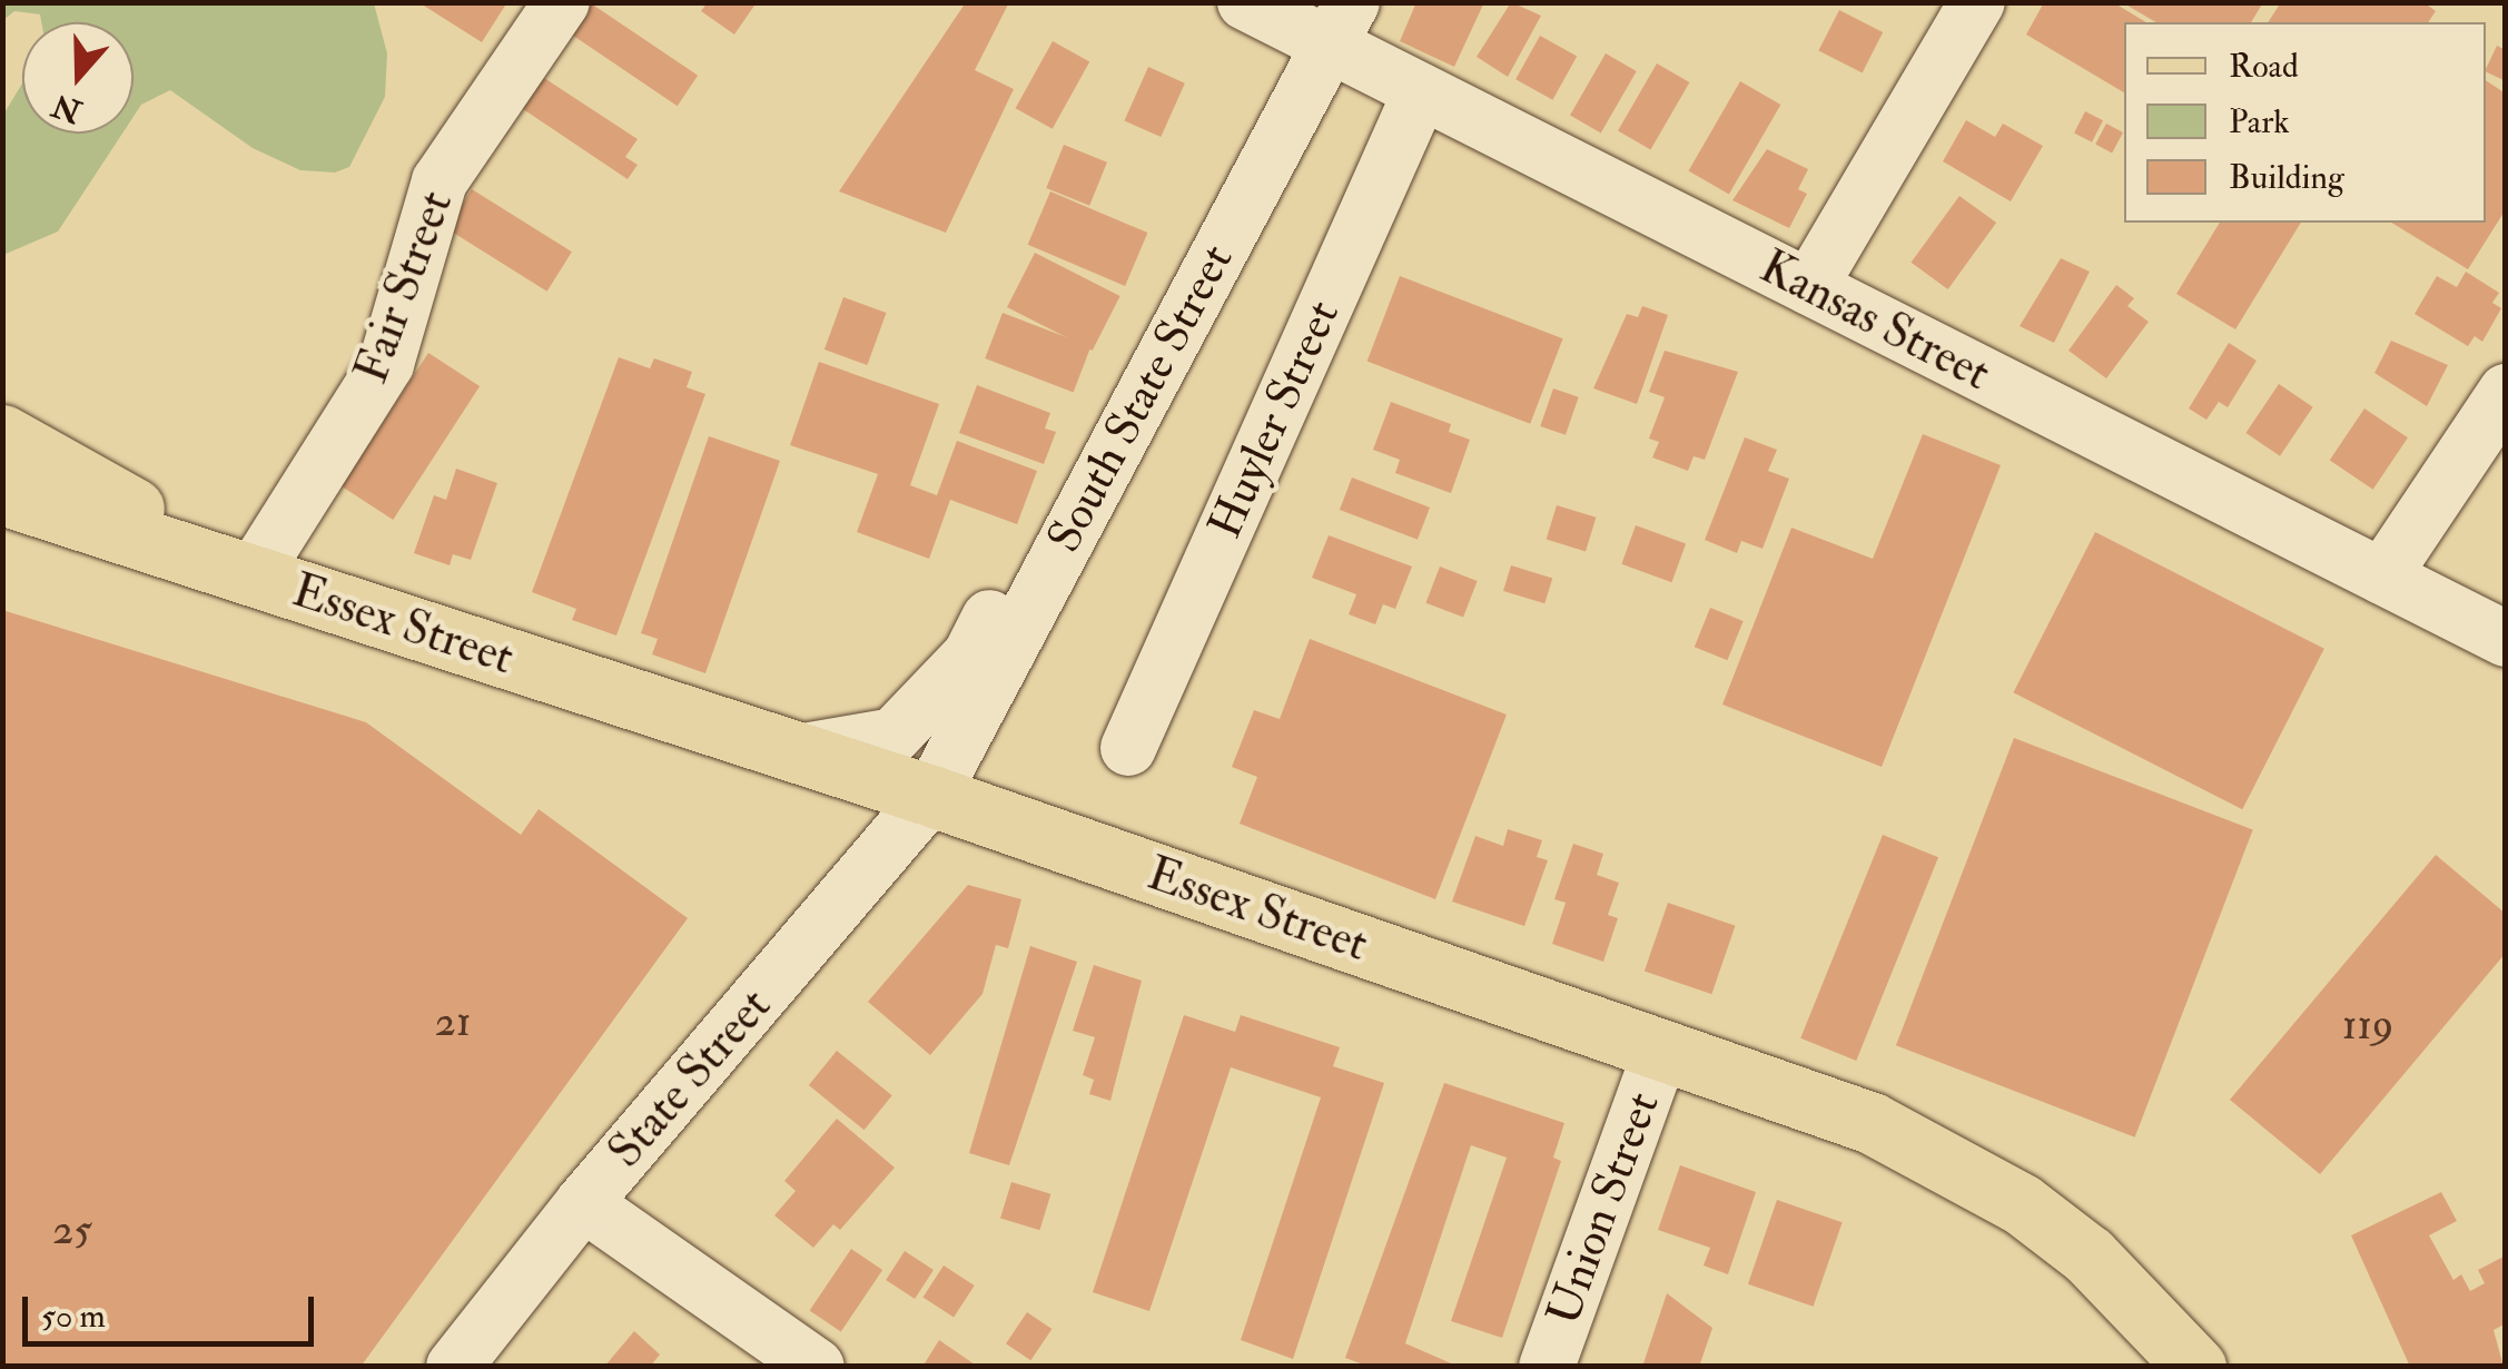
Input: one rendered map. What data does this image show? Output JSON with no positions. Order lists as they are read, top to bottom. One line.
{"streets":{"main road":["Essex Street"],"street":["Fair Street","Kansas Street","South State Street","Huyler Street","State Street","Union Street"]},"crossings":[["Fair Street","Essex Street"],["Kansas Street","South State Street"],["Kansas Street","Huyler Street"],["South State Street","Essex Street"],["South State Street","State Street"],["Essex Street","State Street"],["Essex Street","Union Street"]],"house_numbers":["21","119","25"],"legend":["Road","Park","Building"],"scale_bar":"50 m","north":"bottom"}
